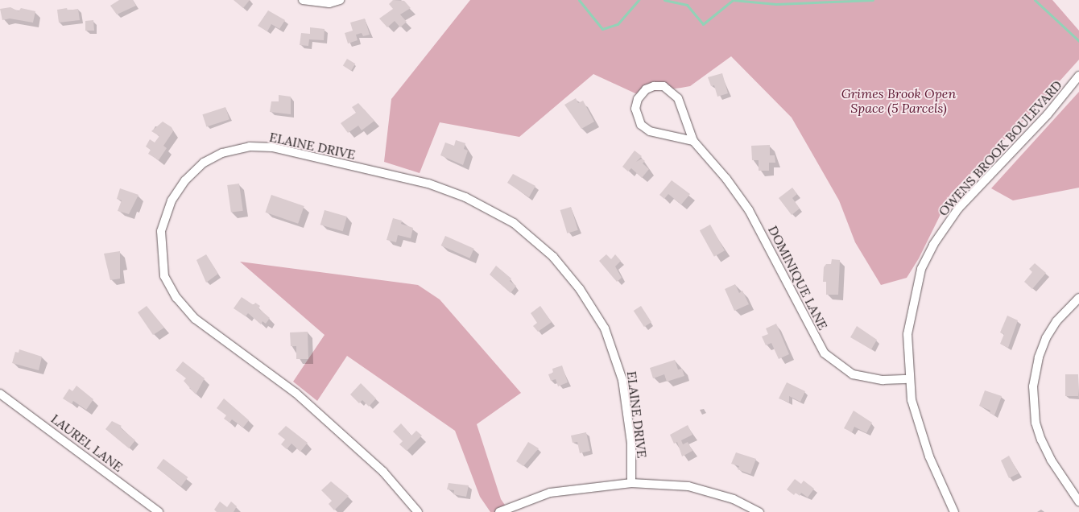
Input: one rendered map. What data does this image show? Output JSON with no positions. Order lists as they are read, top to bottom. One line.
{"streets":{"street":["ELAINE DRIVE","OWENS BROOK BOULEVARD","DOMINIQUE LANE","LAUREL LANE"]},"crossings":[["OWENS BROOK BOULEVARD","DOMINIQUE LANE"]],"parks":["Grimes Brook Open Space (5 Parcels)"]}
